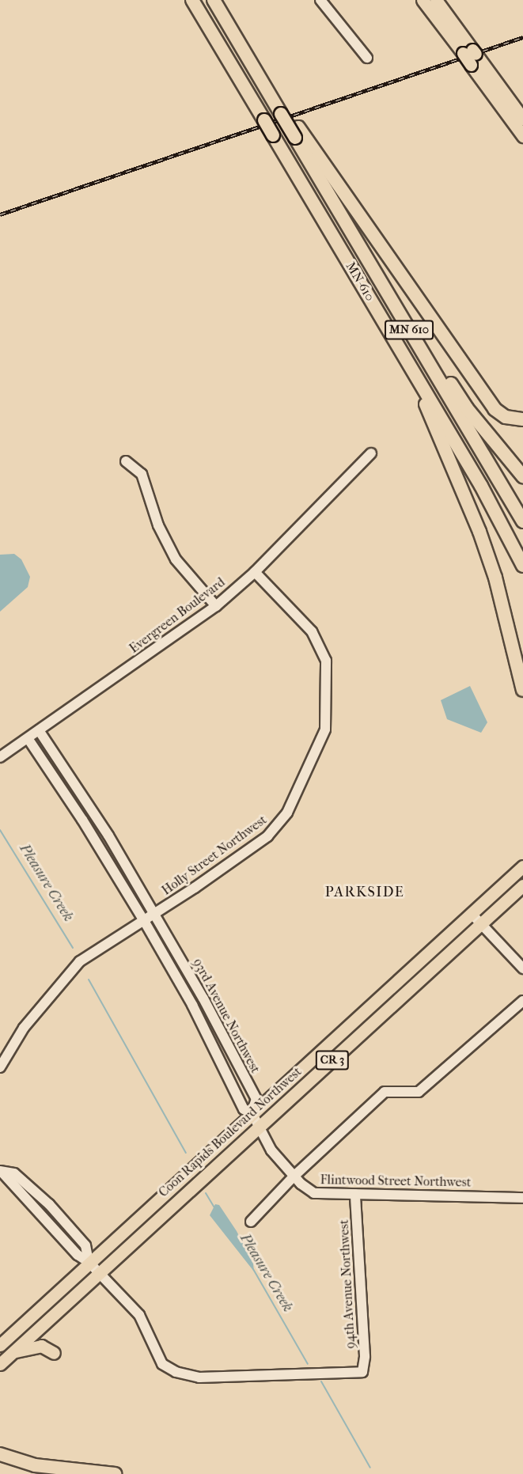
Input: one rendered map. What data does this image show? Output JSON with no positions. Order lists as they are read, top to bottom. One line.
{"streets":{"highway":["MN-610","MN 610"],"main road":["CR 3","Coon Rapids Boulevard Northwest"],"street":["Evergreen Boulevard","Holly Street Northwest","93rd Avenue Northwest","Flintwood Street Northwest","94th Avenue Northwest"]},"crossings":[["Evergreen Boulevard","Holly Street Northwest"],["Evergreen Boulevard","93rd Avenue Northwest"],["Holly Street Northwest","93rd Avenue Northwest"],["93rd Avenue Northwest","Coon Rapids Boulevard Northwest"],["93rd Avenue Northwest","Flintwood Street Northwest"],["Coon Rapids Boulevard Northwest","Flintwood Street Northwest"],["Coon Rapids Boulevard Northwest","94th Avenue Northwest"],["Flintwood Street Northwest","94th Avenue Northwest"]],"districts":["PARKSIDE"],"water":["Pleasure Creek"]}
